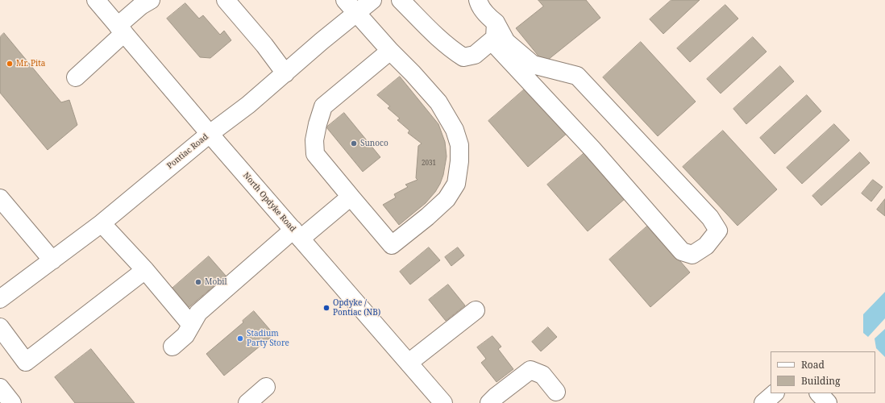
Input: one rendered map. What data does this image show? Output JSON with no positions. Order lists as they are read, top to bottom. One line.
{"streets":{"main road":["Pontiac Road","North Opdyke Road"]},"crossings":[["Pontiac Road","North Opdyke Road"]],"places":["Mr. Pita","Sunoco","Mobil","Opdyke / Pontiac (NB)","Stadium Party Store"],"house_numbers":["2031"],"legend":["Road","Building"]}
